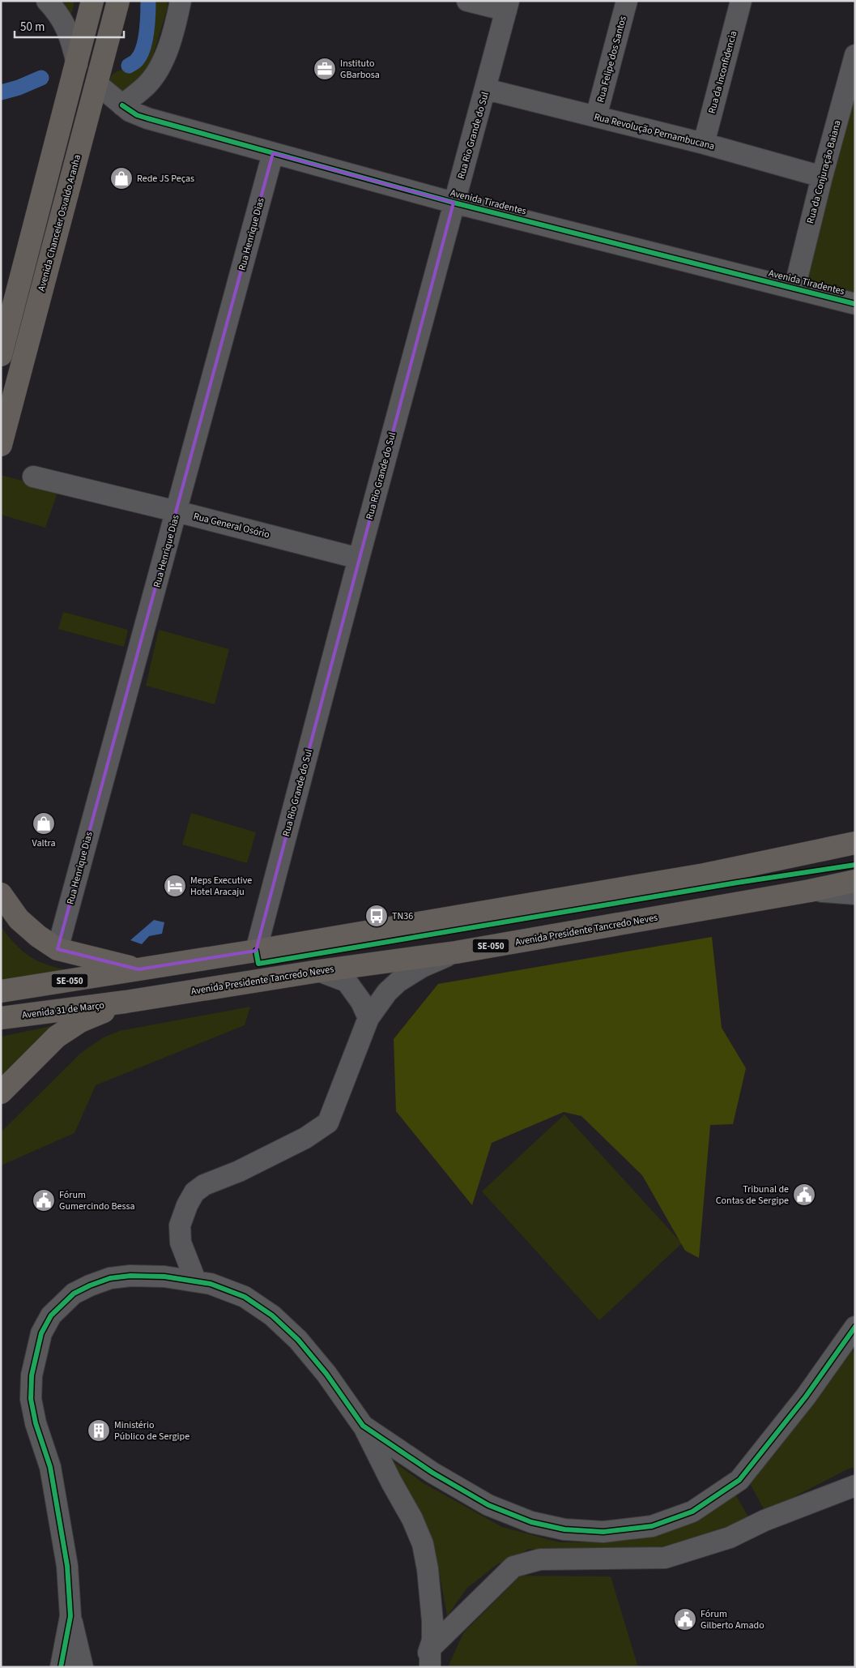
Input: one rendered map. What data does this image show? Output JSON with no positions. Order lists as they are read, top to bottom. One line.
{"streets":{"main road":["Avenida Chanceler Osvaldo Aranha","Avenida Presidente Tancredo Neves","SE-050","Avenida 31 de Março"],"street":["Rua Felipe dos Santos","Rua da Inconfidencia","Rua Revolução Pernambucana","Rua Rio Grande do Sul","Rua da Conjuração Baiana","Avenida Tiradentes","Rua Henrique Dias","Rua General Osório"]},"crossings":[["Rua Felipe dos Santos","Rua Revolução Pernambucana"],["Rua da Inconfidencia","Rua Revolução Pernambucana"],["Rua Revolução Pernambucana","Rua Rio Grande do Sul"],["Rua Revolução Pernambucana","Rua da Conjuração Baiana"],["Rua Rio Grande do Sul","Avenida Tiradentes"],["Rua Rio Grande do Sul","Rua General Osório"],["Rua Rio Grande do Sul","SE-050"],["Rua da Conjuração Baiana","Avenida Tiradentes"],["Avenida Tiradentes","Avenida Chanceler Osvaldo Aranha"],["Avenida Tiradentes","Rua Henrique Dias"],["Rua Henrique Dias","Rua General Osório"],["Avenida Presidente Tancredo Neves","Avenida 31 de Março"]],"places":{"office":["Instituto GBarbosa"],"shop":["Rede JS Peças","Valtra"],"hotel":["Meps Executive Hotel Aracaju"],"bus stop":["TN36"],"public building":["Tribunal de Contas de Sergipe","Fórum Gumercindo Bessa","Fórum Gilberto Amado"],"building":["Ministério Público de Sergipe"]},"scale_bar":"50 m"}
